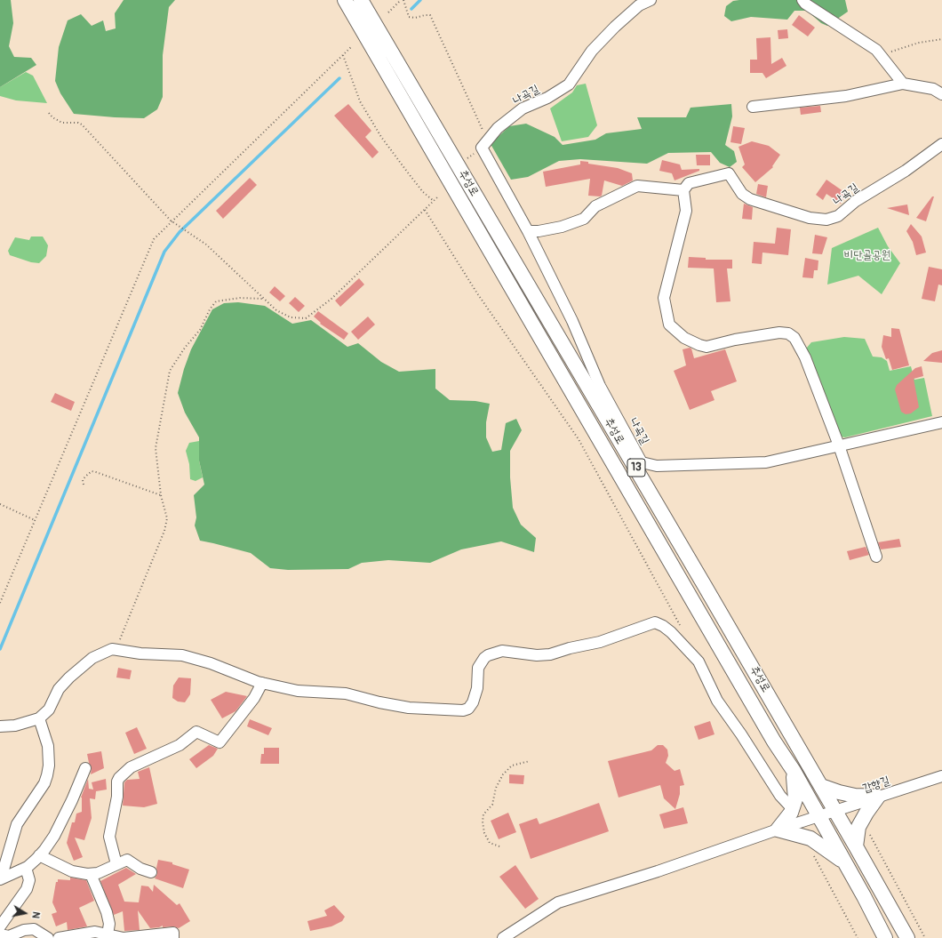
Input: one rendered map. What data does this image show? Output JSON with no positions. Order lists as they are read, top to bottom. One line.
{"streets":{"main road":["추성로","13"],"street":["나곡길","갑향길"]},"crossings":[["추성로","갑향길"]],"parks":["비단골공원"],"north":"right"}
